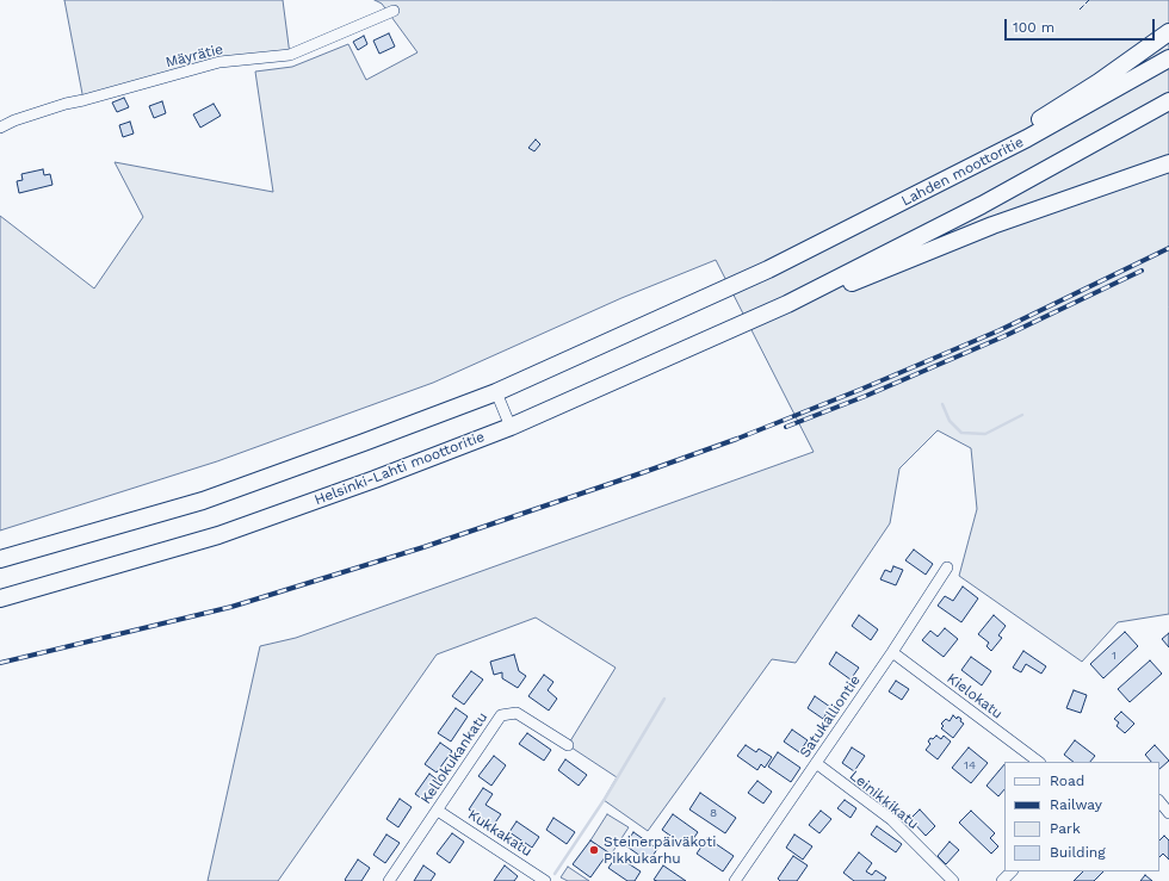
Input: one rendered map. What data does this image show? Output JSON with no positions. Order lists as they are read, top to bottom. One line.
{"streets":{"highway":["Lahden moottoritie","Helsinki-Lahti moottoritie"],"street":["Mäyrätie","Kielokatu","Satukalliontie","Kellokukankatu","Leinikkikatu","Kukkakatu"]},"crossings":[["Kielokatu","Satukalliontie"],["Satukalliontie","Leinikkikatu"],["Kellokukankatu","Kukkakatu"]],"places":["Steinerpäiväkoti Pikkukarhu"],"house_numbers":["1","14","8"],"legend":["Road","Railway","Park","Building"],"scale_bar":"100 m"}
